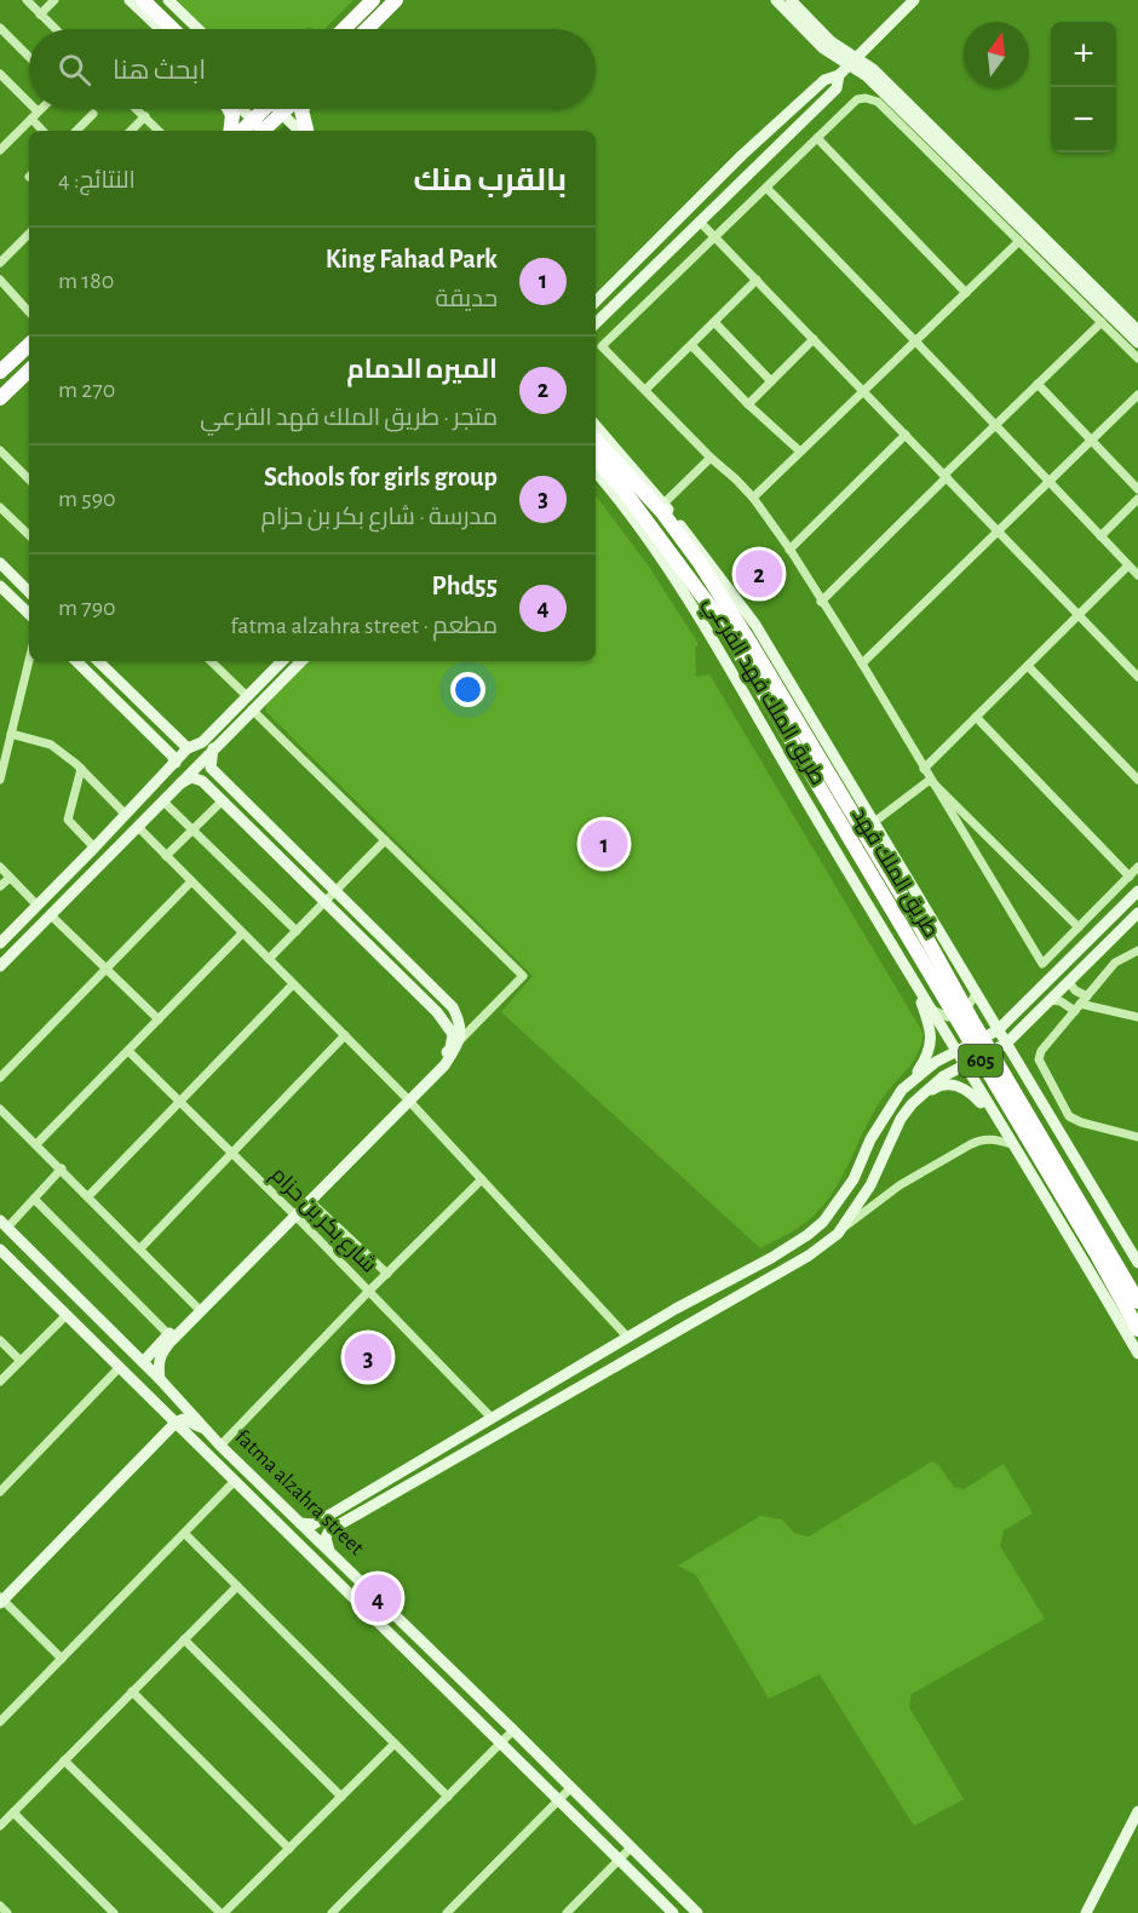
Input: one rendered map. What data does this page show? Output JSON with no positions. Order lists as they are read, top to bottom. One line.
{"streets":{"highway":["طريق الملك فهد","605"],"street":["طريق الملك فهد الفرعي","شارع بكر بن حزام","fatma alzahra street"]},"north":"top","page":{"map_buttons":["+","−"],"search":"ابحث هنا","heading":["بالقرب منك","النتائج: 4"],"list":[{"mark":"1","name":"King Fahad Park","note":"حديقة","value":"180 m"},{"mark":"2","name":"الميره الدمام","note":"متجر · طريق الملك فهد الفرعي","value":"270 m"},{"mark":"3","name":"Schools for girls group","note":"مدرسة · شارع بكر بن حزام","value":"590 m"},{"mark":"4","name":"Phd55","note":"مطعم · fatma alzahra street","value":"790 m"}],"pins":["2","1","3","4"]}}
